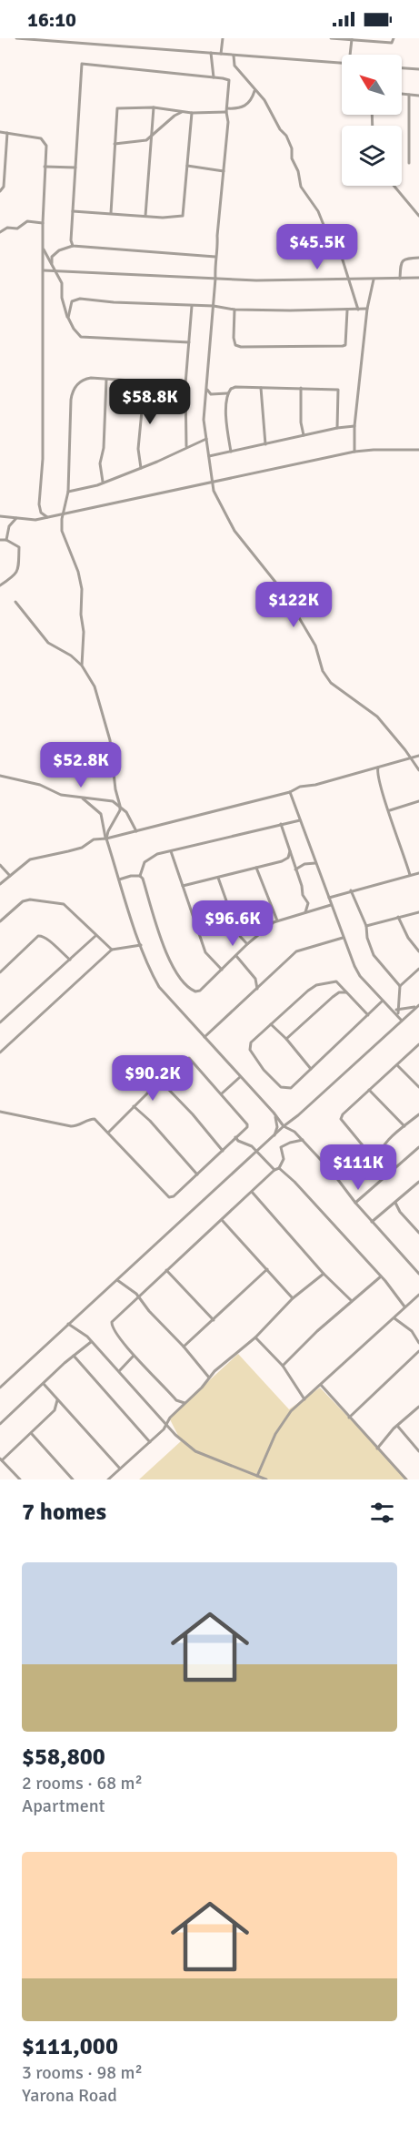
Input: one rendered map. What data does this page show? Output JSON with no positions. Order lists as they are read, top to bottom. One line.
{"north":"top left","page":{"status":"16:10","price":["$45.5K","$58.8K","$122K","$52.8K","$96.6K","$90.2K","$111K"],"heading":"7 homes","list":[{"name":"$58,800","note":"2 rooms · 68 m² · Apartment"},{"name":"$111,000","note":"3 rooms · 98 m² · Yarona Road"}]}}
